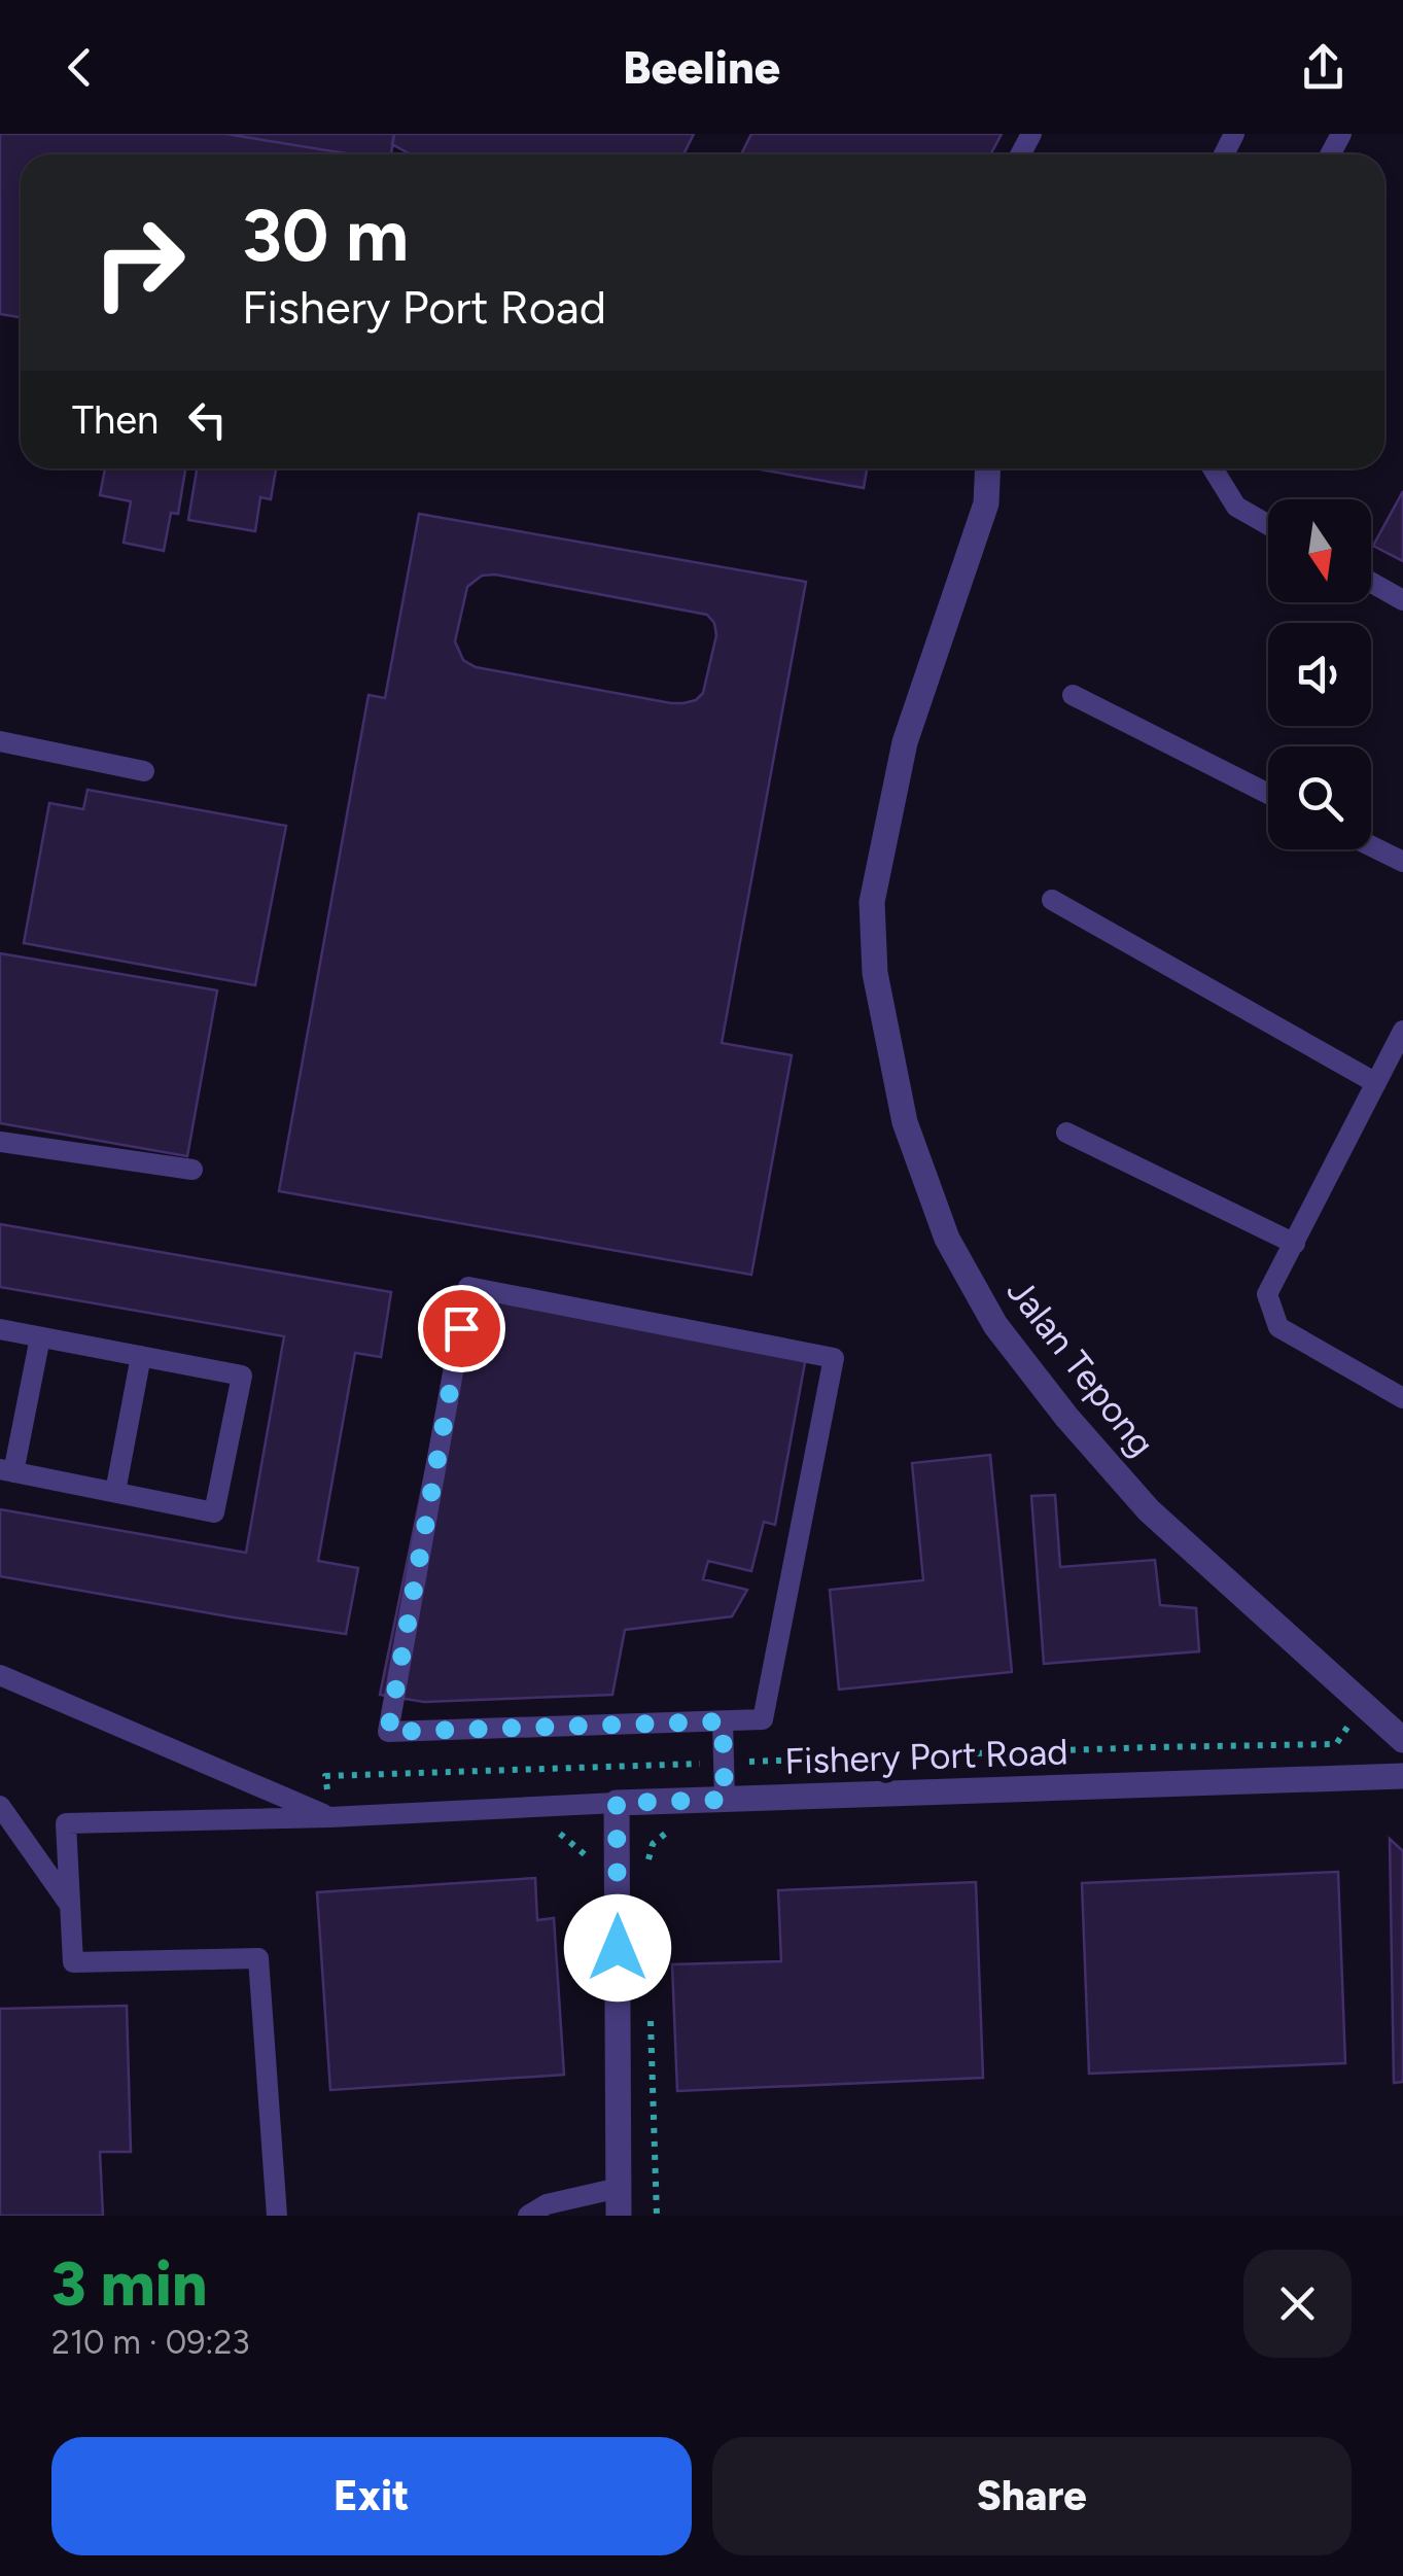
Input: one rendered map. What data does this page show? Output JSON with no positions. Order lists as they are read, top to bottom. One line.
{"streets":{"street":["Jalan Tepong","Fishery Port Road"]},"north":"bottom","page":{"header":"Beeline","turn":["30 m","Fishery Port Road"],"then":"Then","heading":["3 min","210 m · 09:23"],"buttons":["Exit","Share"]}}
